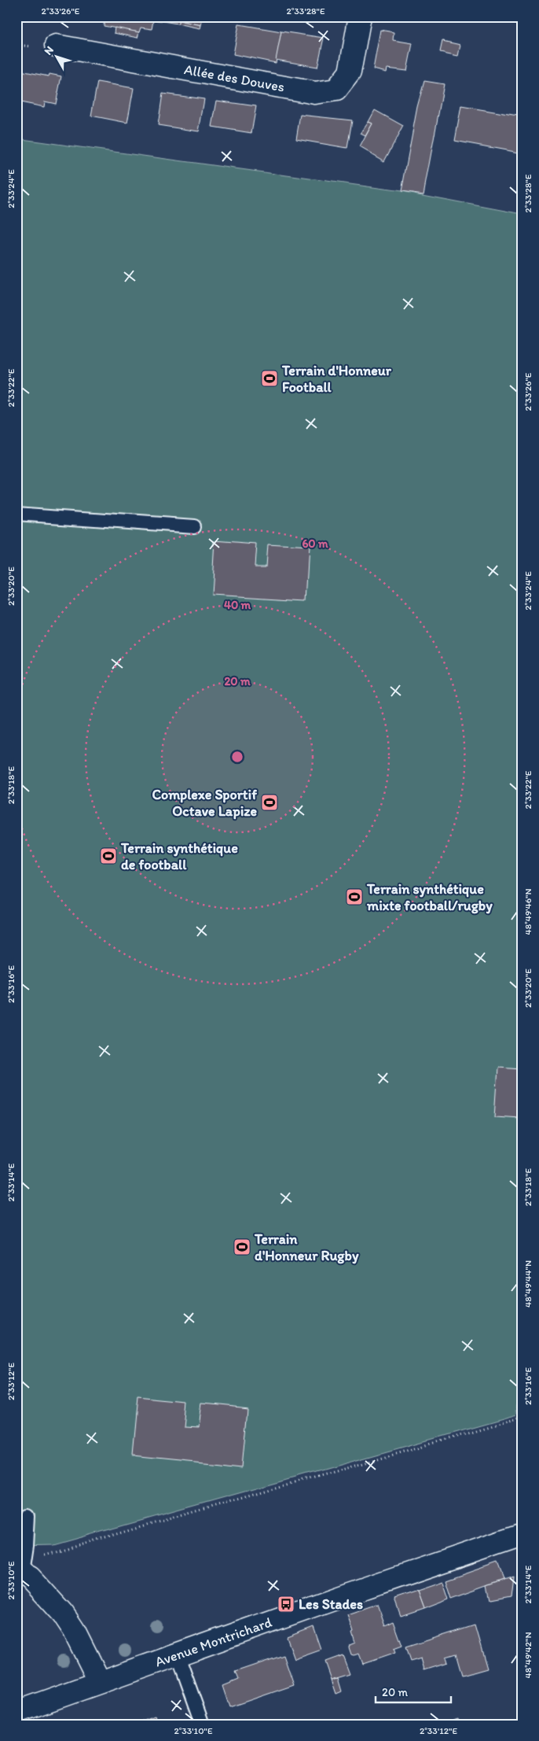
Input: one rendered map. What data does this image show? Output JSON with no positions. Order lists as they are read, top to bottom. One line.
{"streets":{"street":["Allée des Douves","Avenue Montrichard"]},"places":{"sports":["Terrain d'Honneur Football","Complexe Sportif Octave Lapize","Terrain synthétique de football","Terrain synthétique mixte football/rugby","Terrain d'Honneur Rugby"],"bus stop":["Les Stades"]},"scale_bar":"20 m","north":"top left","coordinates":["2°33'26\"E","2°33'28\"E","2°33'24\"E","2°33'22\"E","2°33'20\"E","2°33'18\"E","48°49'46\"N","2°33'16\"E","2°33'14\"E","48°49'44\"N","2°33'12\"E","2°33'10\"E","48°49'42\"N"],"rings":["60 m","40 m","20 m"]}
